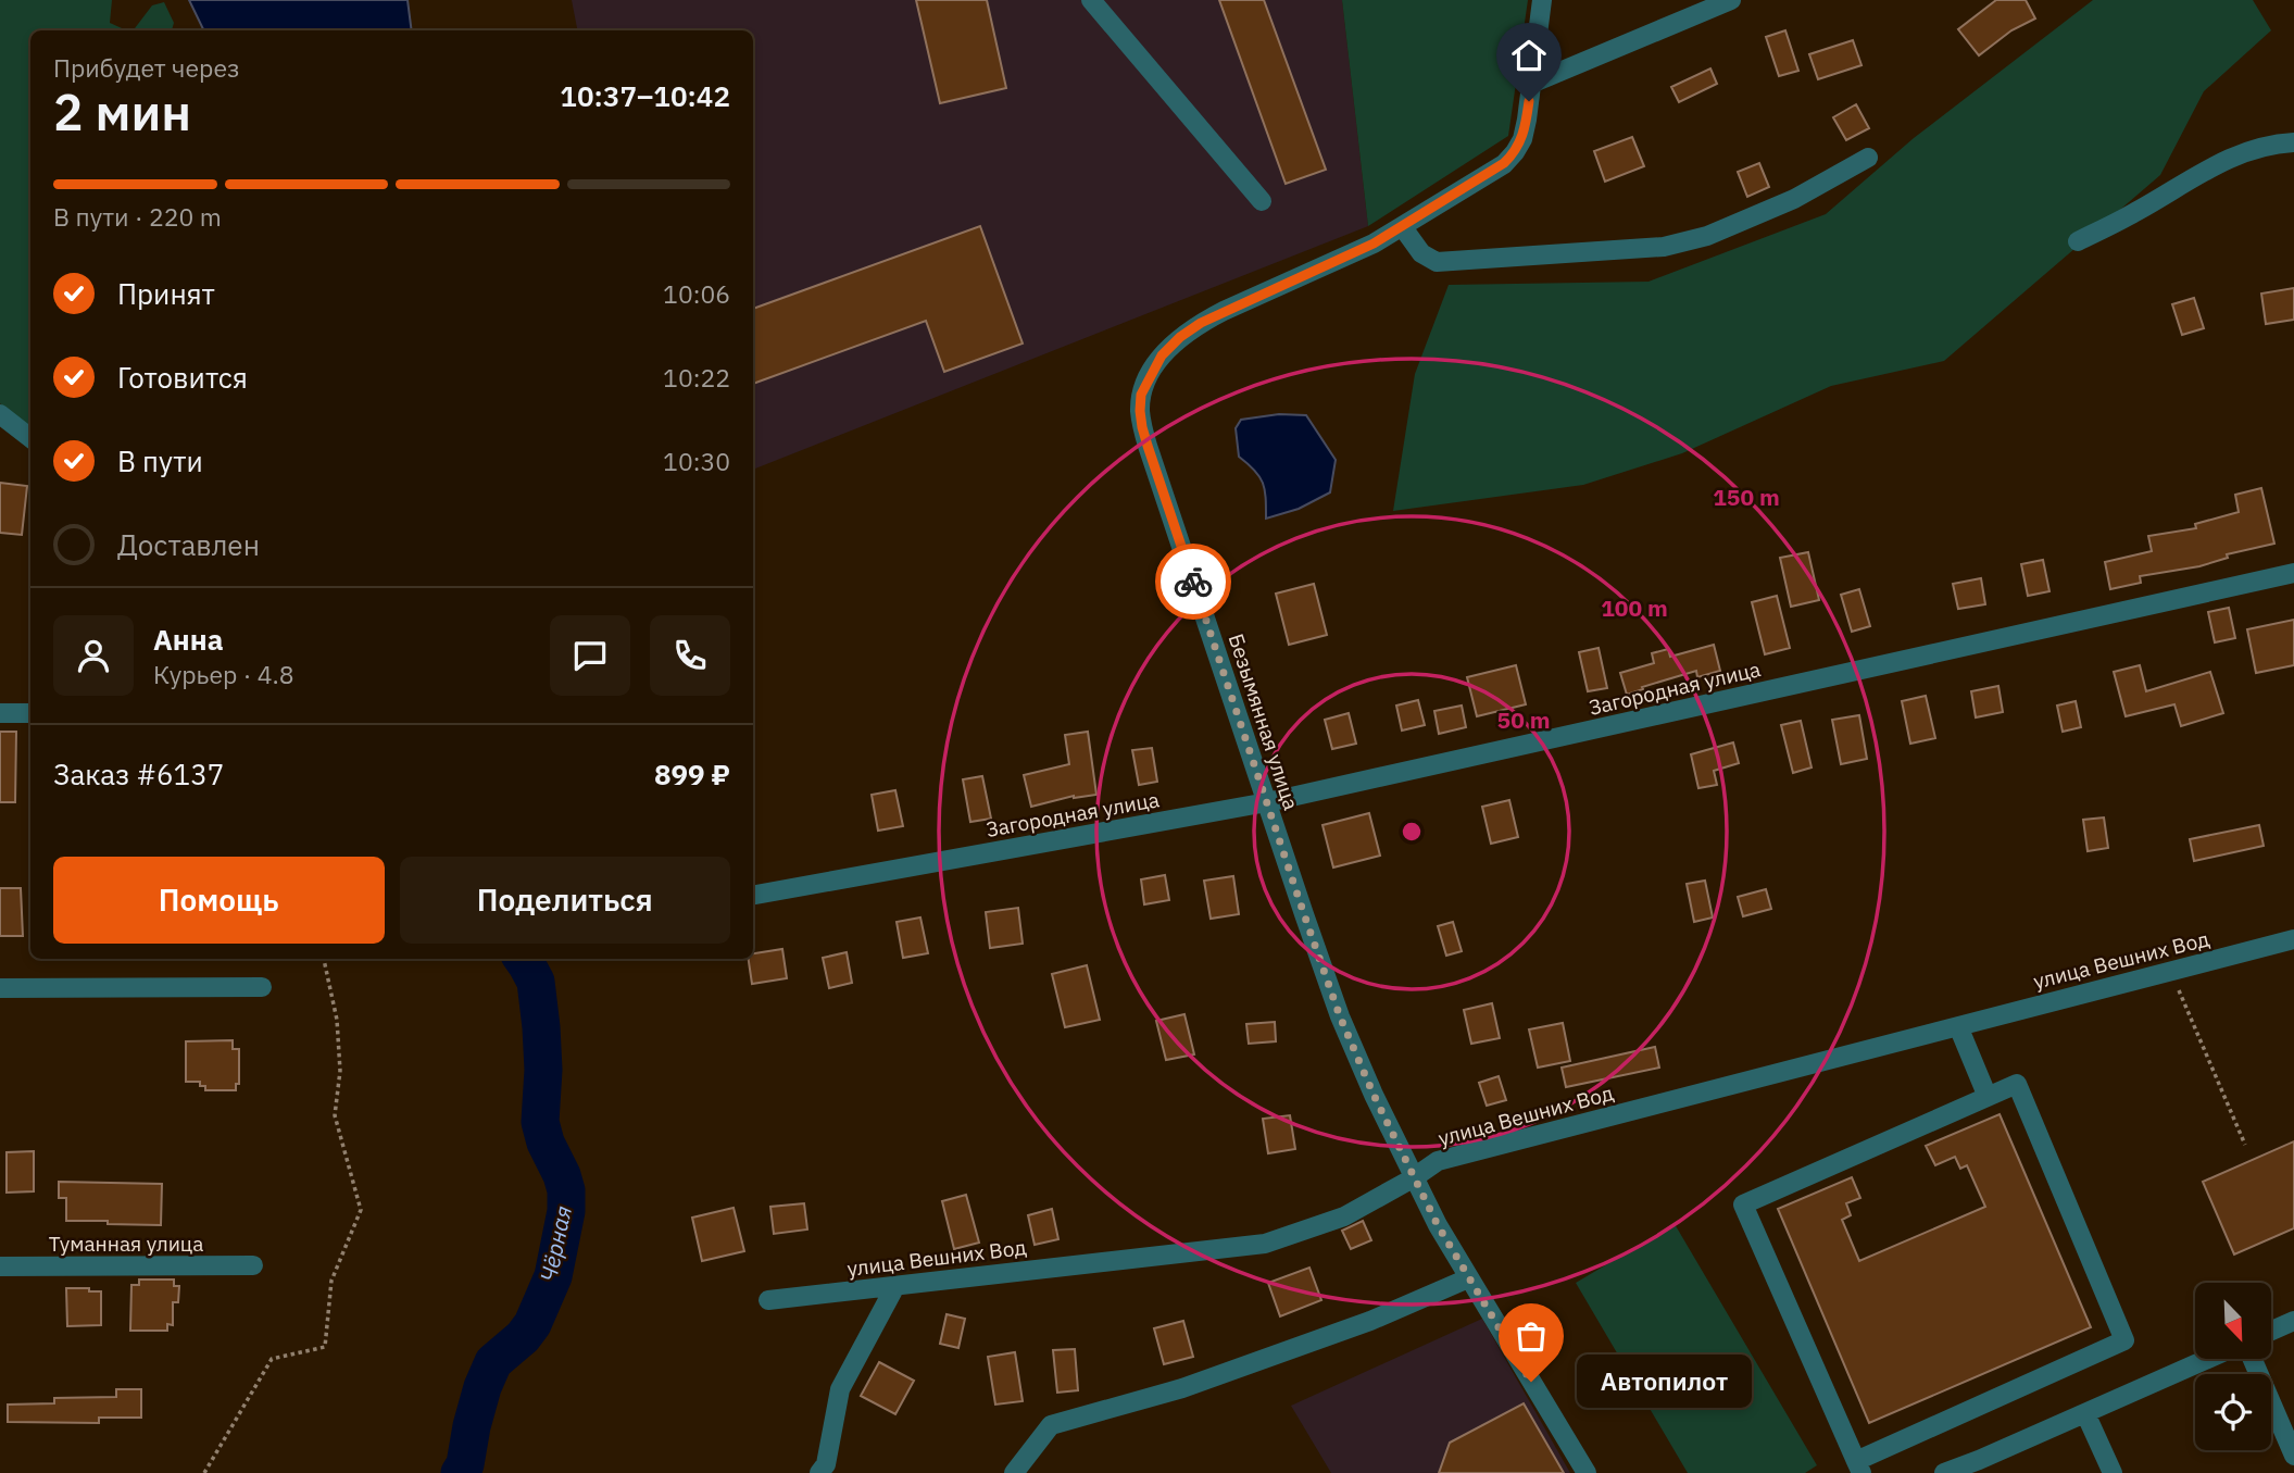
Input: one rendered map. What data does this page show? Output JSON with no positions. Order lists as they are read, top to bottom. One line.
{"streets":{"street":["Загородная улица","Безымянная улица","улица Вешних Вод","Туманная улица"]},"crossings":[["Загородная улица","Безымянная улица"],["Безымянная улица","улица Вешних Вод"]],"water":["Чёрная"],"places":["Автопилот"],"north":"bottom right","page":{"heading":["2 мин","Прибудет через","10:37–10:42"],"panel":["Анна","Курьер · 4.8","Заказ #6137","899 ₽"],"bar":"В пути · 220 m","list":[["Принят","10:06"],["Готовится","10:22"],["В пути","10:30"],"Доставлен"],"buttons":["Помощь","Поделиться"],"bubble":"Автопилот"},"rings":["150 m","100 m","50 m"]}
